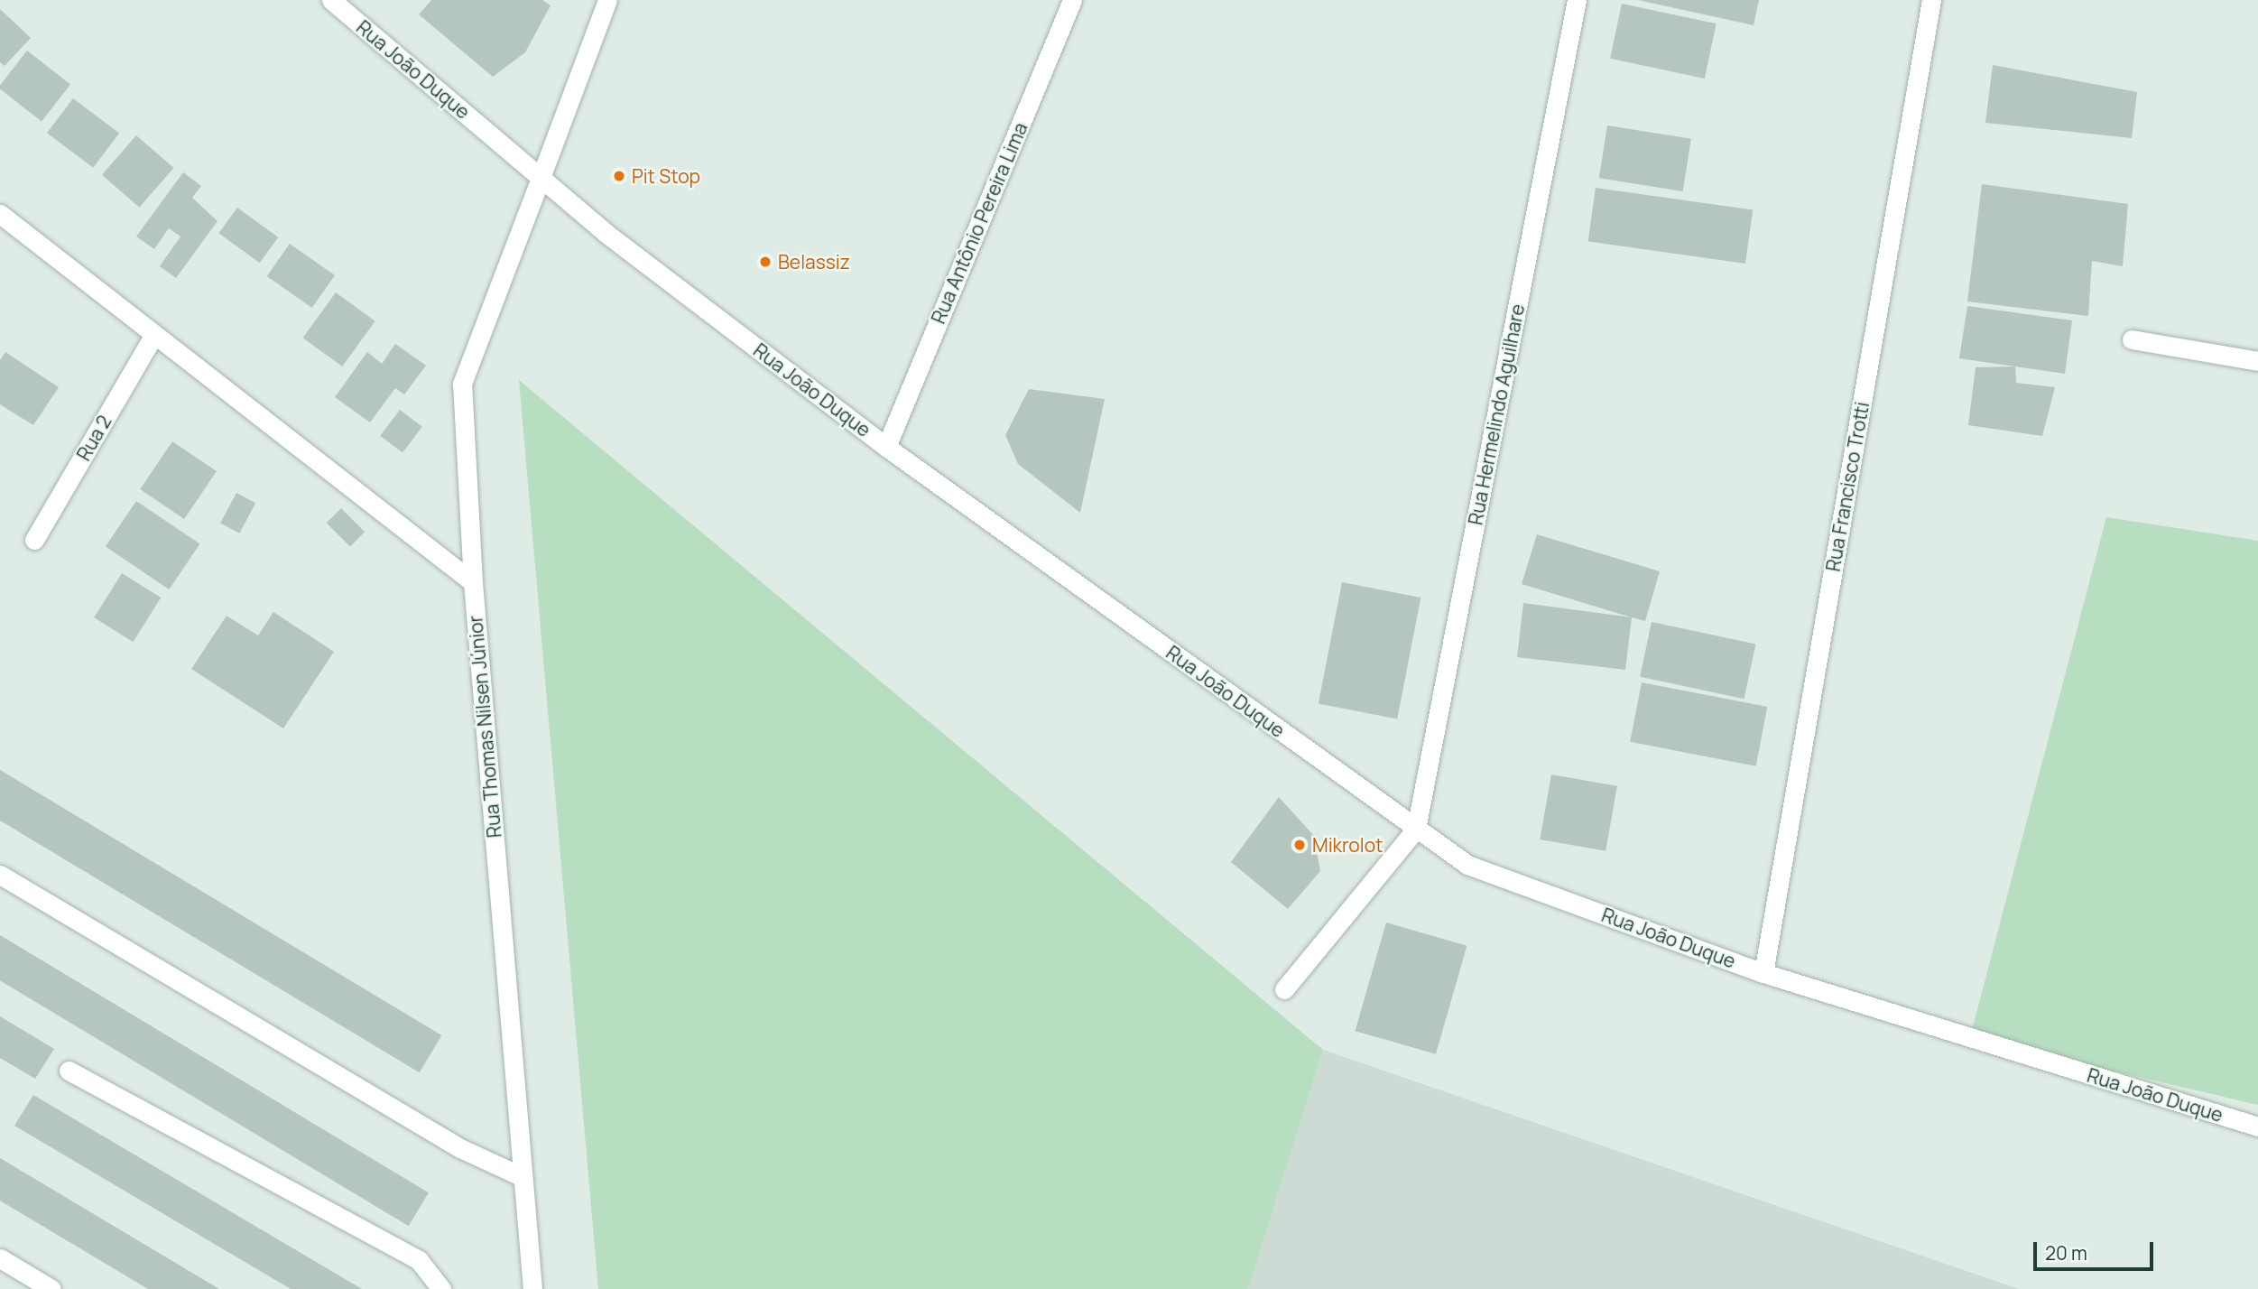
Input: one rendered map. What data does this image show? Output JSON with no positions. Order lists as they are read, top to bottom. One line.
{"streets":{"street":["Rua João Duque","Rua Antônio Pereira Lima","Rua Hermelindo Aguilhare","Rua 2","Rua Francisco Trotti","Rua Thomas Nilsen Júnior"]},"crossings":[["Rua João Duque","Rua Antônio Pereira Lima"],["Rua João Duque","Rua Hermelindo Aguilhare"],["Rua João Duque","Rua Francisco Trotti"],["Rua João Duque","Rua Thomas Nilsen Júnior"]],"places":["Pit Stop","Belassiz","Mikrolot"],"scale_bar":"20 m"}
